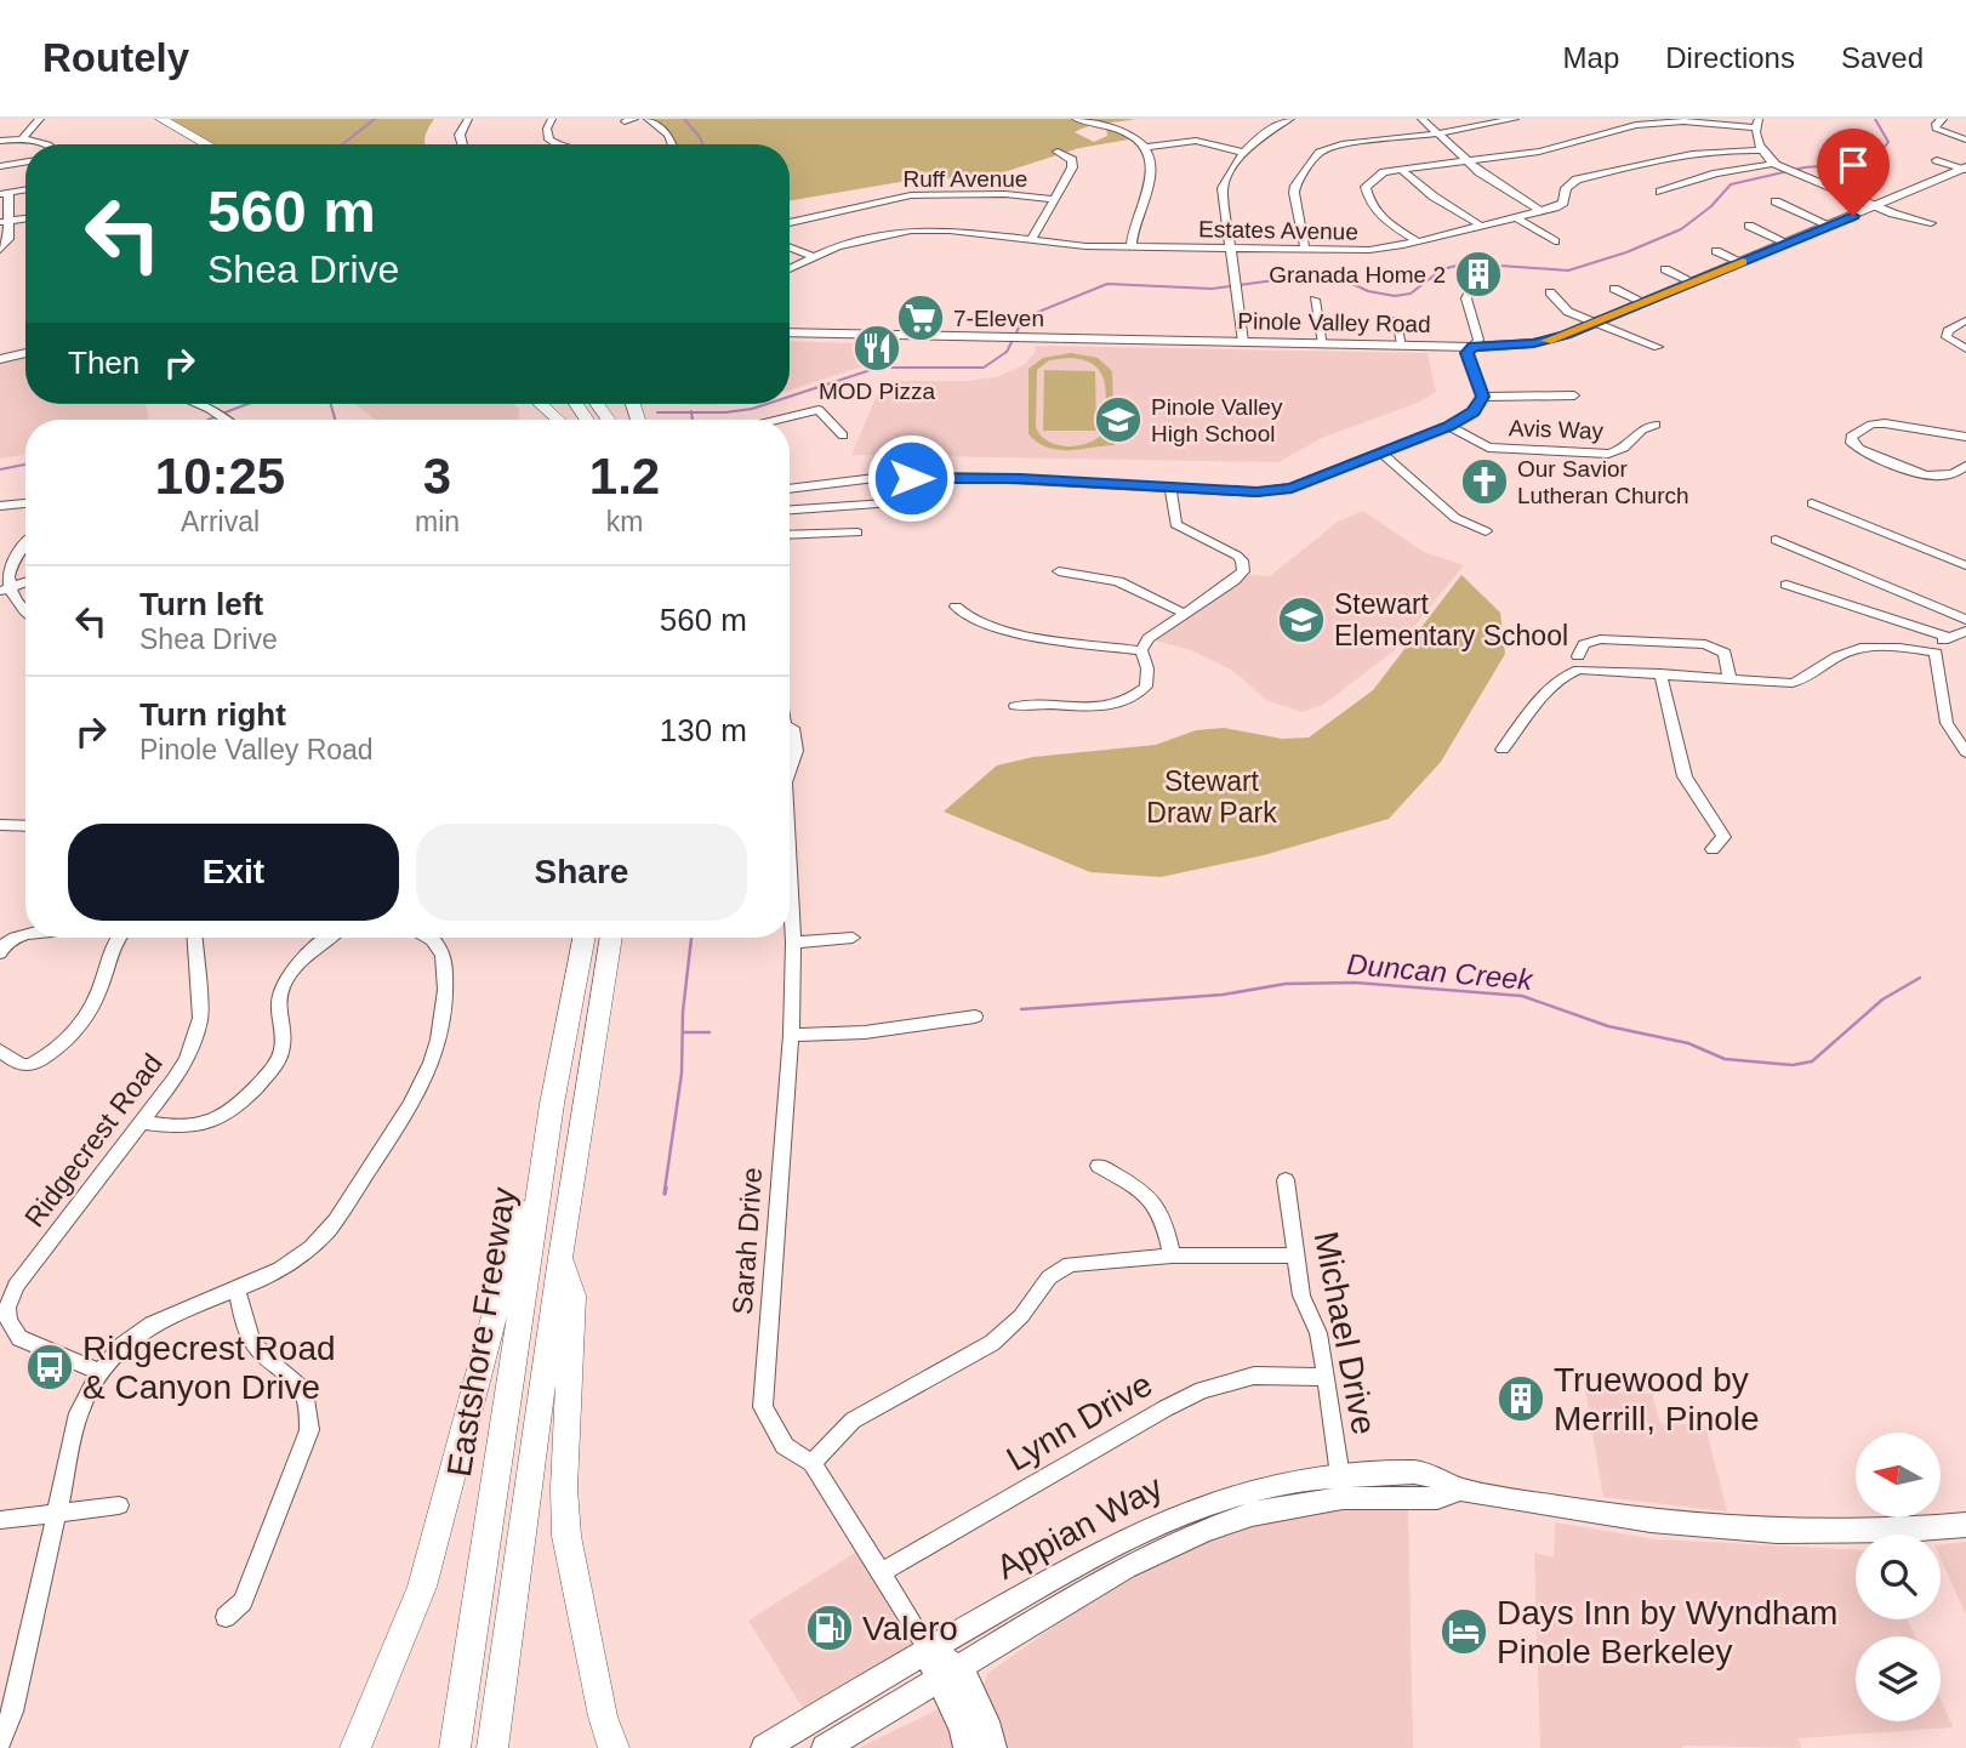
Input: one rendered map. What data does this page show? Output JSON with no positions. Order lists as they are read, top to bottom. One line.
{"streets":{"highway":["Eastshore Freeway"],"main road":["Pinole Valley Road","Appian Way"],"street":["Ruff Avenue","Estates Avenue","Avis Way","Ridgecrest Road","Sarah Drive","Michael Drive","Lynn Drive"]},"crossings":[["Sarah Drive","Lynn Drive"],["Sarah Drive","Appian Way"],["Michael Drive","Lynn Drive"],["Michael Drive","Appian Way"]],"water":["Duncan Creek"],"parks":["Stewart Draw Park"],"places":{"building":["Granada Home 2","Truewood by Merrill, Pinole"],"supermarket":["7-Eleven"],"restaurant":["MOD Pizza"],"school or university":["Pinole Valley High School","Stewart Elementary School"],"church":["Our Savior Lutheran Church"],"bus stop":["Ridgecrest Road & Canyon Drive"],"fuel station":["Valero"],"hotel":["Days Inn by Wyndham Pinole Berkeley"]},"north":"left","page":{"header":"Routely","nav":["Map","Directions","Saved"],"turn":["560 m","Shea Drive"],"then":"Then","eta":["10:25","Arrival","3","min","1.2","km"],"list":[{"name":"Turn left","note":"Shea Drive","value":"560 m"},{"name":"Turn right","note":"Pinole Valley Road","value":"130 m"}],"buttons":["Exit","Share"]}}
